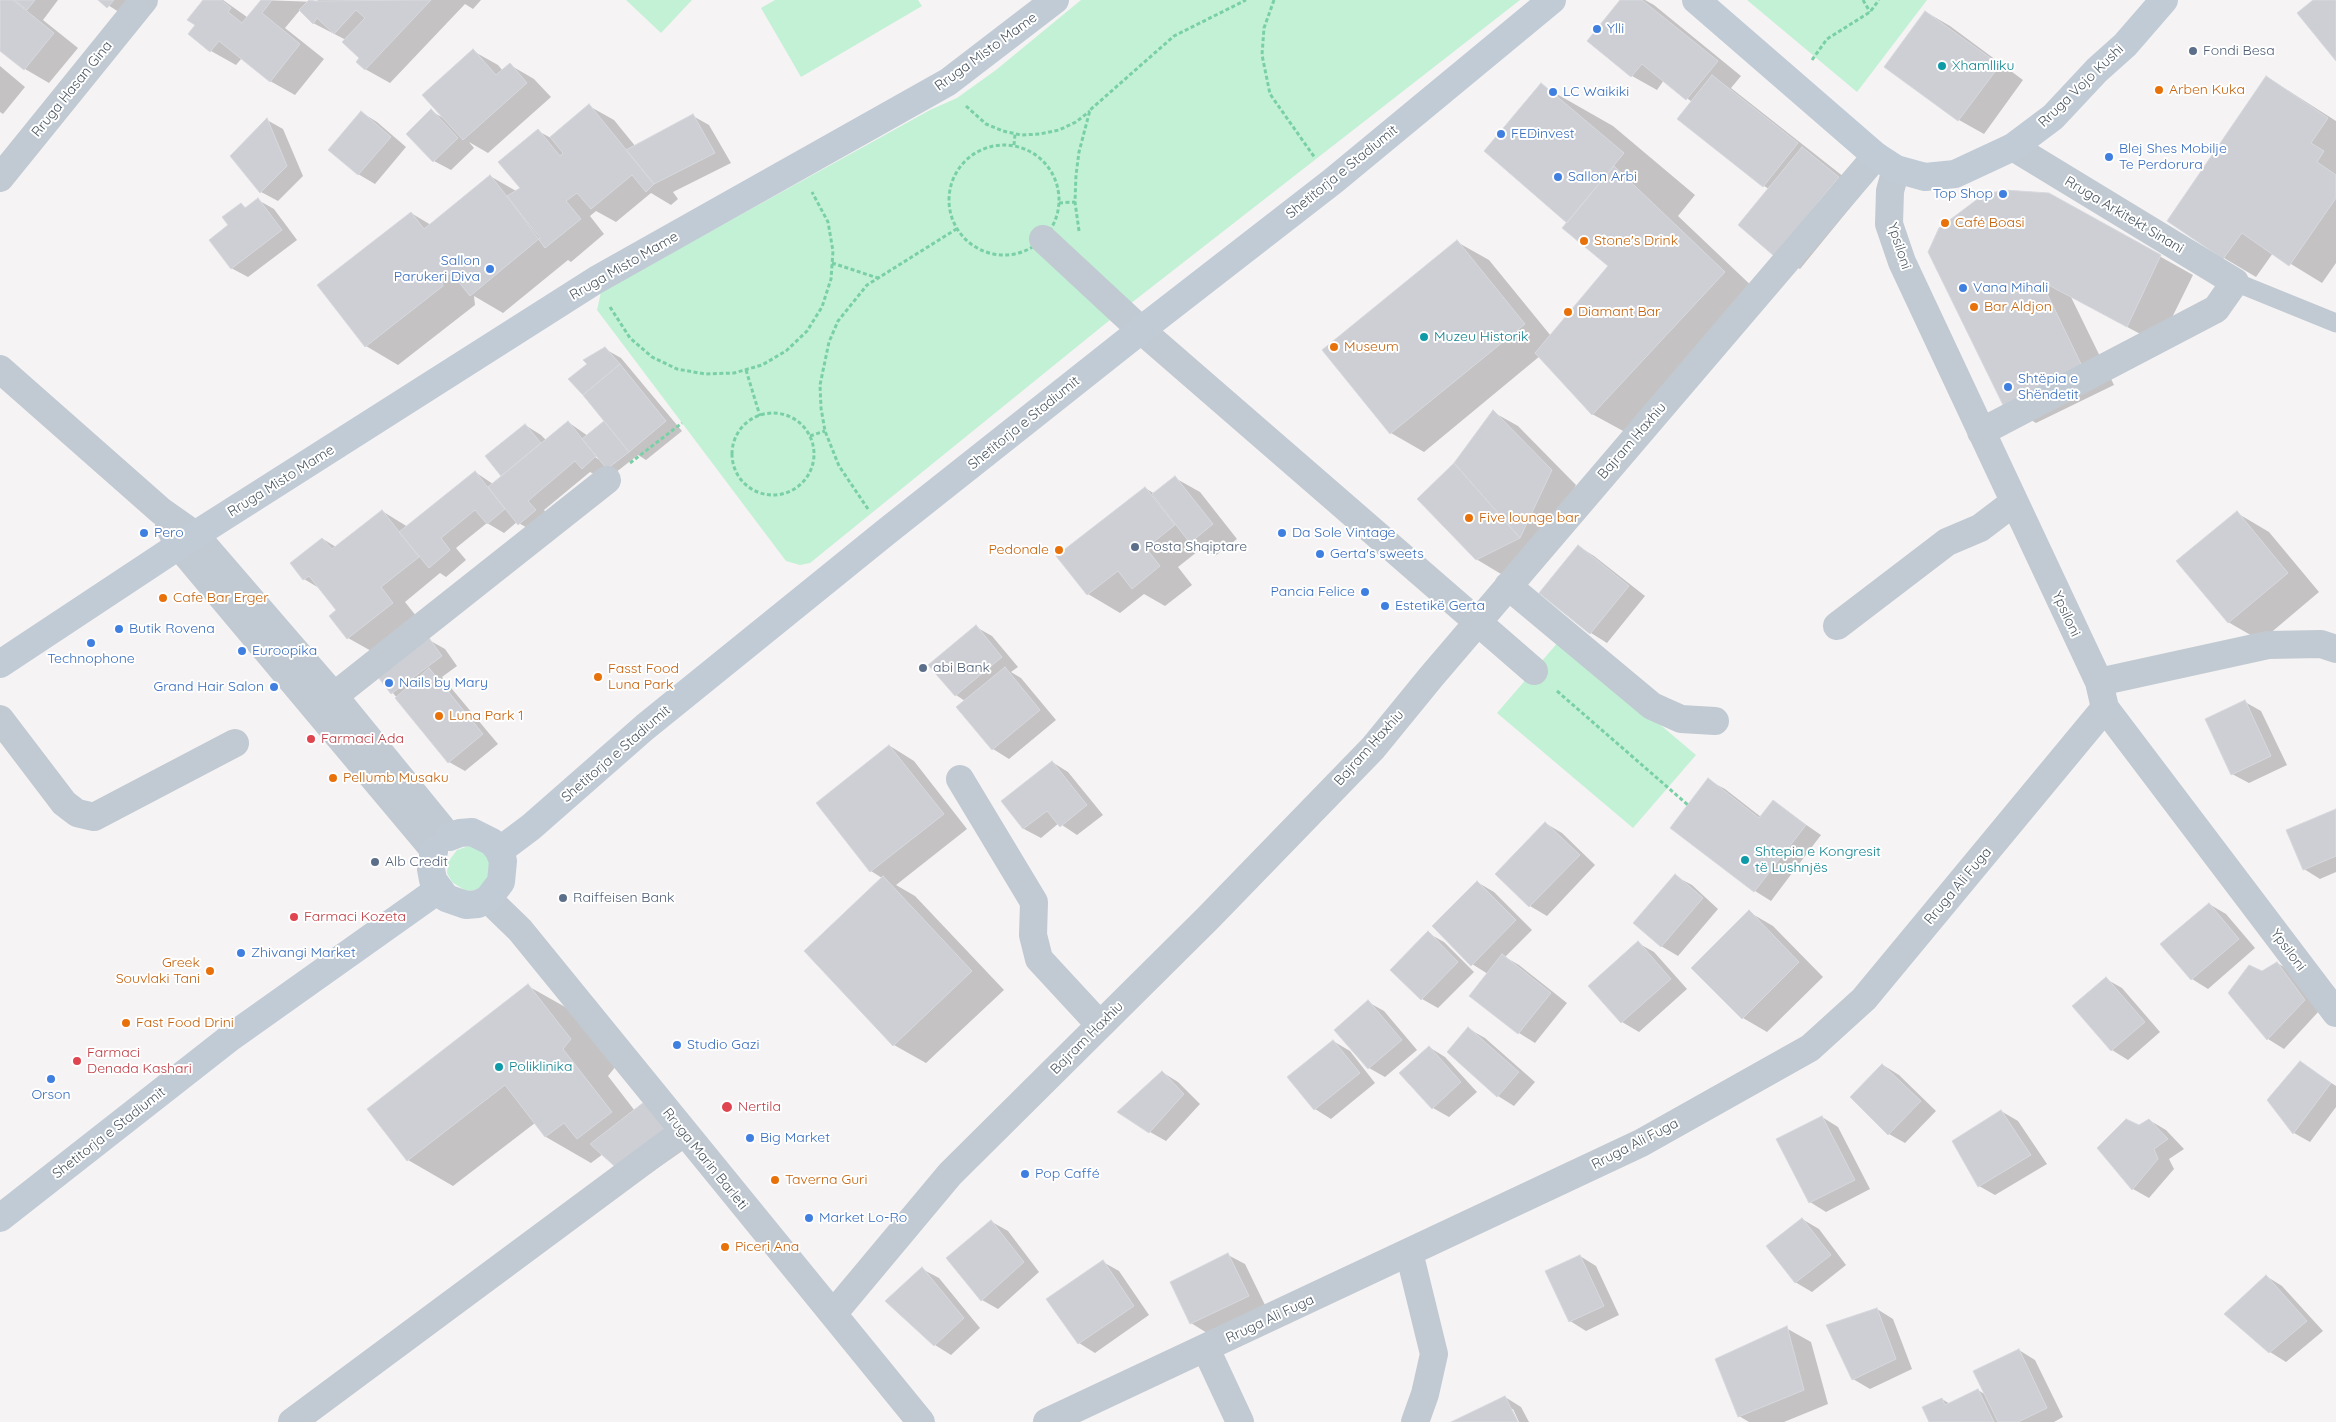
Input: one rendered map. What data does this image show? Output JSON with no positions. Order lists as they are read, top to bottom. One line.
{"streets":{"main road":["Rruga Misto Mame","Rruga Vojo Kushi","Shetitorja e Stadiumit"],"street":["Rruga Hasan Gina","Rruga Arkitekt Sinani","Ypsiloni","Bajram Haxhiu","Rruga Ali Fuga","Rruga Marin Barleti"]},"crossings":[["Rruga Vojo Kushi","Rruga Arkitekt Sinani"],["Rruga Vojo Kushi","Ypsiloni"],["Rruga Vojo Kushi","Bajram Haxhiu"],["Shetitorja e Stadiumit","Rruga Marin Barleti"],["Ypsiloni","Bajram Haxhiu"],["Ypsiloni","Rruga Ali Fuga"],["Bajram Haxhiu","Rruga Marin Barleti"]],"places":["Ylli","Fondi Besa","Xhamlliku","Arben Kuka","LC Waikiki","FEDinvest","Blej Shes Mobilje Te Perdorura","Sallon Arbi","Top Shop","Café Boasi","Stone's Drink","Sallon Parukeri Diva","Vana Mihali","Bar Aldjon","Diamant Bar","Muzeu Historik","Museum","Shtëpia e Shëndetit","Five lounge bar","Pero","Da Sole Vintage","Posta Shqiptare","Pedonale","Gerta's sweets","Pancia Felice","Cafe Bar Erger","Estetikë Gerta","Butik Rovena","Technophone","Euroopika","abi Bank","Fasst Food Luna Park","Nails by Mary","Grand Hair Salon","Luna Park 1","Farmaci Ada","Pellumb Musaku","Shtepia e Kongresit të Lushnjës","Alb Credit","Raiffeisen Bank","Farmaci Kozeta","Zhivangi Market","Greek Souvlaki Tani","Fast Food Drini","Studio Gazi","Farmaci Denada Kashari","Poliklinika","Orson","Nertila","Big Market","Pop Caffé","Taverna Guri","Market Lo-Ro","Piceri Ana"]}
